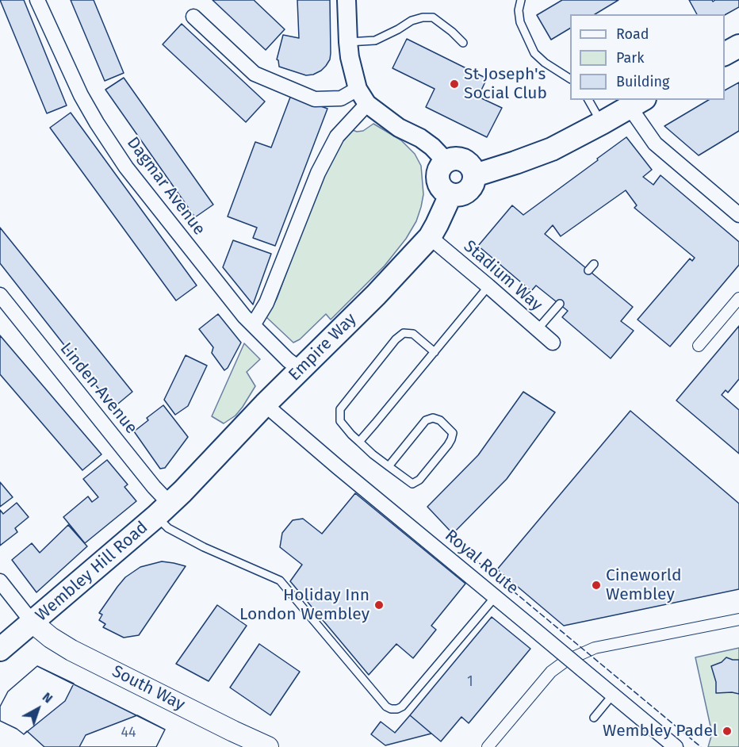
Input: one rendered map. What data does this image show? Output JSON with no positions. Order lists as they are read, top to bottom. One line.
{"streets":{"main road":["Empire Way","Wembley Hill Road","South Way"],"street":["Dagmar Avenue","Stadium Way","Linden Avenue","Royal Route"]},"crossings":[["Dagmar Avenue","Empire Way"],["Stadium Way","Empire Way"],["Empire Way","Linden Avenue"],["Empire Way","Royal Route"],["Empire Way","Wembley Hill Road"],["Linden Avenue","Wembley Hill Road"],["Wembley Hill Road","South Way"]],"places":["St Joseph's Social Club","Cineworld Wembley","Holiday Inn London Wembley","Wembley Padel"],"house_numbers":["1","44"],"legend":["Road","Park","Building"],"north":"top right"}
